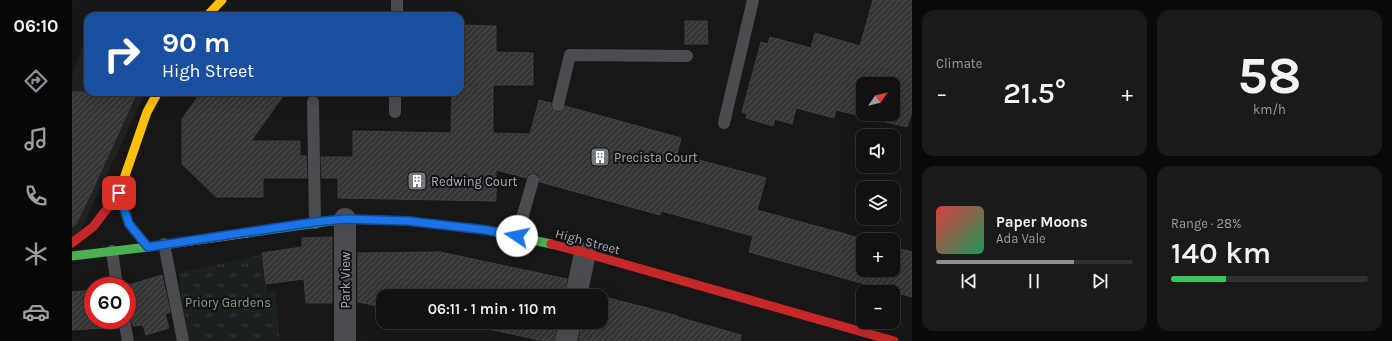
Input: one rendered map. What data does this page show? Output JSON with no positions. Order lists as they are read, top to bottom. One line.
{"streets":{"main road":["High Street"],"street":["Park View"]},"crossings":[["High Street","Park View"]],"parks":["Priory Gardens"],"places":{"building":["Precista Court","Redwing Court"]},"north":"top right","page":{"tabs":"06:10","tile":["Climate",["58","km/h"],["Range · 28%","140 km"]],"turn":["90 m","High Street"],"map_buttons":["+","−"],"heat":["−","21.5°","+"],"song":["Paper Moons","Ada Vale"],"limit":"60","trip":"06:11 · 1 min · 110 m"}}
